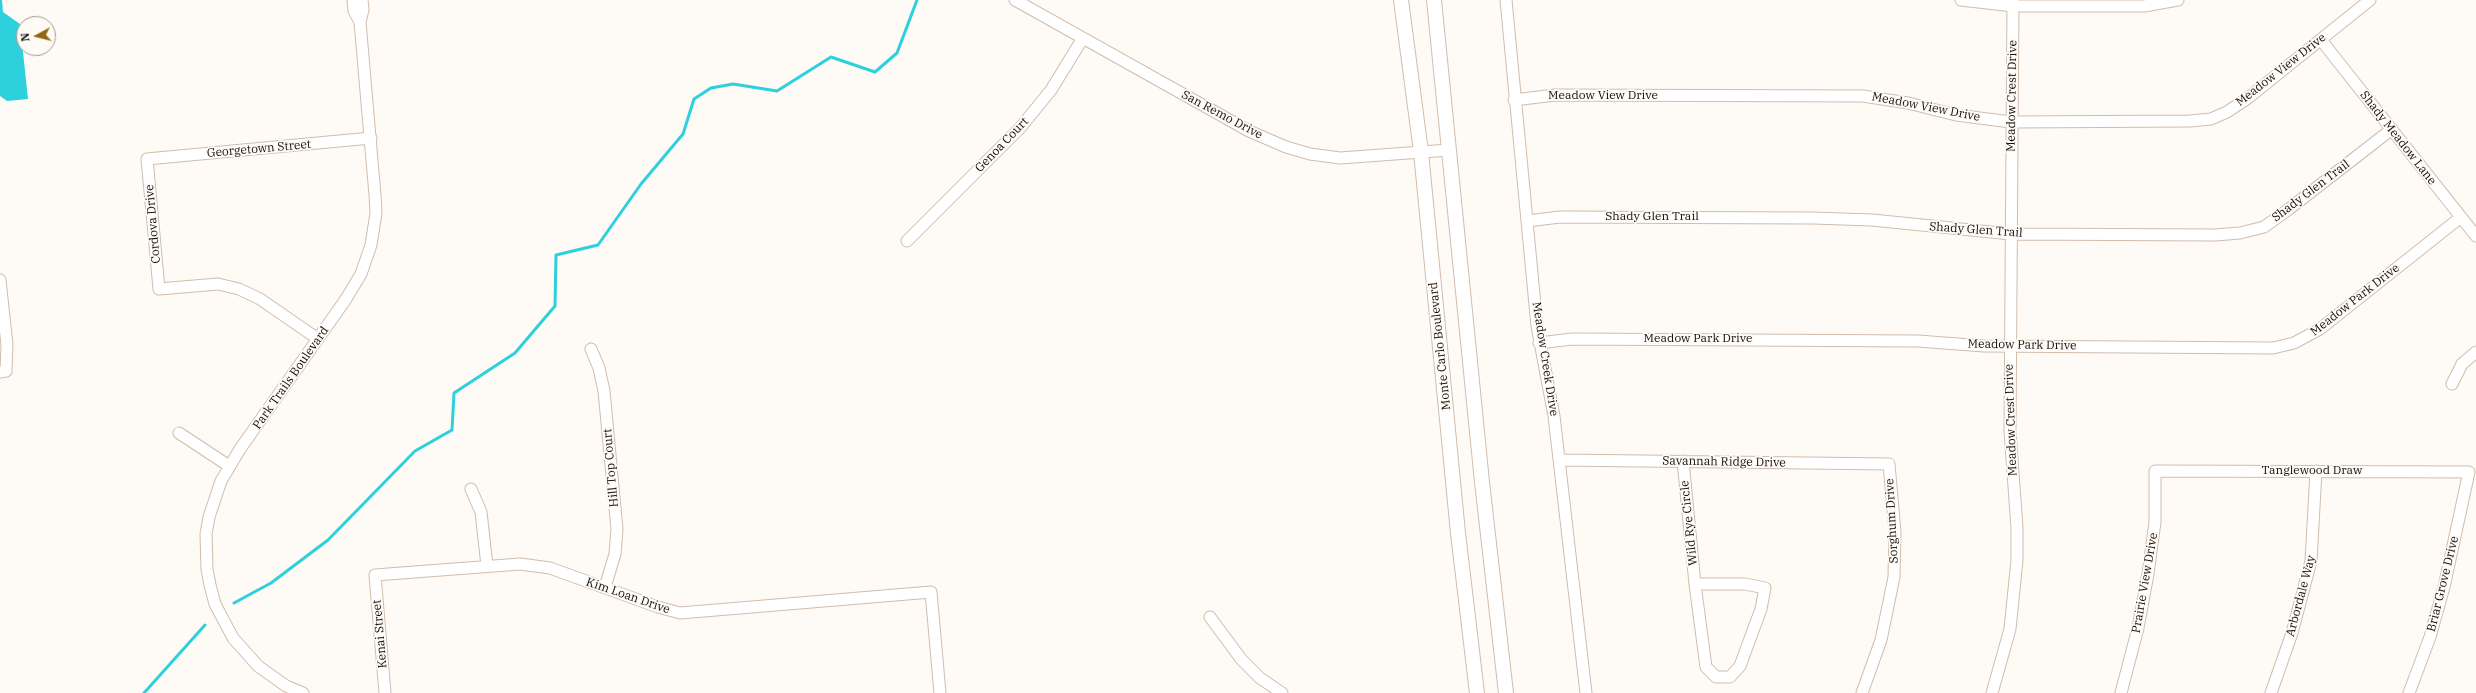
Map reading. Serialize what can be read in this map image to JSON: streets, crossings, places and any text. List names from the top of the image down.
{
  "streets": {
    "main road": ["Monte Carlo Boulevard"],
    "street": [
      "Meadow View Drive",
      "Meadow Crest Drive",
      "San Remo Drive",
      "Shady Meadow Lane",
      "Genoa Court",
      "Georgetown Street",
      "Shady Glen Trail",
      "Cordova Drive",
      "Meadow Park Drive",
      "Meadow Creek Drive",
      "Park Trails Boulevard",
      "Savannah Ridge Drive",
      "Hill Top Court",
      "Tanglewood Draw",
      "Sorghum Drive",
      "Wild Rye Circle",
      "Prairie View Drive",
      "Briar Grove Drive",
      "Kim Loan Drive",
      "Arbordale Way",
      "Kenai Street"
    ]
  },
  "crossings": [
    ["Meadow View Drive", "Meadow Crest Drive"],
    ["Meadow View Drive", "Shady Meadow Lane"],
    ["Meadow View Drive", "Meadow Creek Drive"],
    ["Meadow Crest Drive", "Shady Glen Trail"],
    ["Meadow Crest Drive", "Meadow Park Drive"],
    ["San Remo Drive", "Genoa Court"],
    ["San Remo Drive", "Monte Carlo Boulevard"],
    ["Shady Meadow Lane", "Shady Glen Trail"],
    ["Shady Meadow Lane", "Meadow Park Drive"],
    ["Georgetown Street", "Cordova Drive"],
    ["Georgetown Street", "Park Trails Boulevard"],
    ["Shady Glen Trail", "Meadow Creek Drive"],
    ["Cordova Drive", "Park Trails Boulevard"],
    ["Meadow Park Drive", "Meadow Creek Drive"],
    ["Meadow Creek Drive", "Savannah Ridge Drive"],
    ["Savannah Ridge Drive", "Sorghum Drive"],
    ["Savannah Ridge Drive", "Wild Rye Circle"],
    ["Hill Top Court", "Kim Loan Drive"],
    ["Tanglewood Draw", "Prairie View Drive"],
    ["Tanglewood Draw", "Briar Grove Drive"],
    ["Tanglewood Draw", "Arbordale Way"],
    ["Kim Loan Drive", "Kenai Street"]
  ],
  "north": "left"
}
